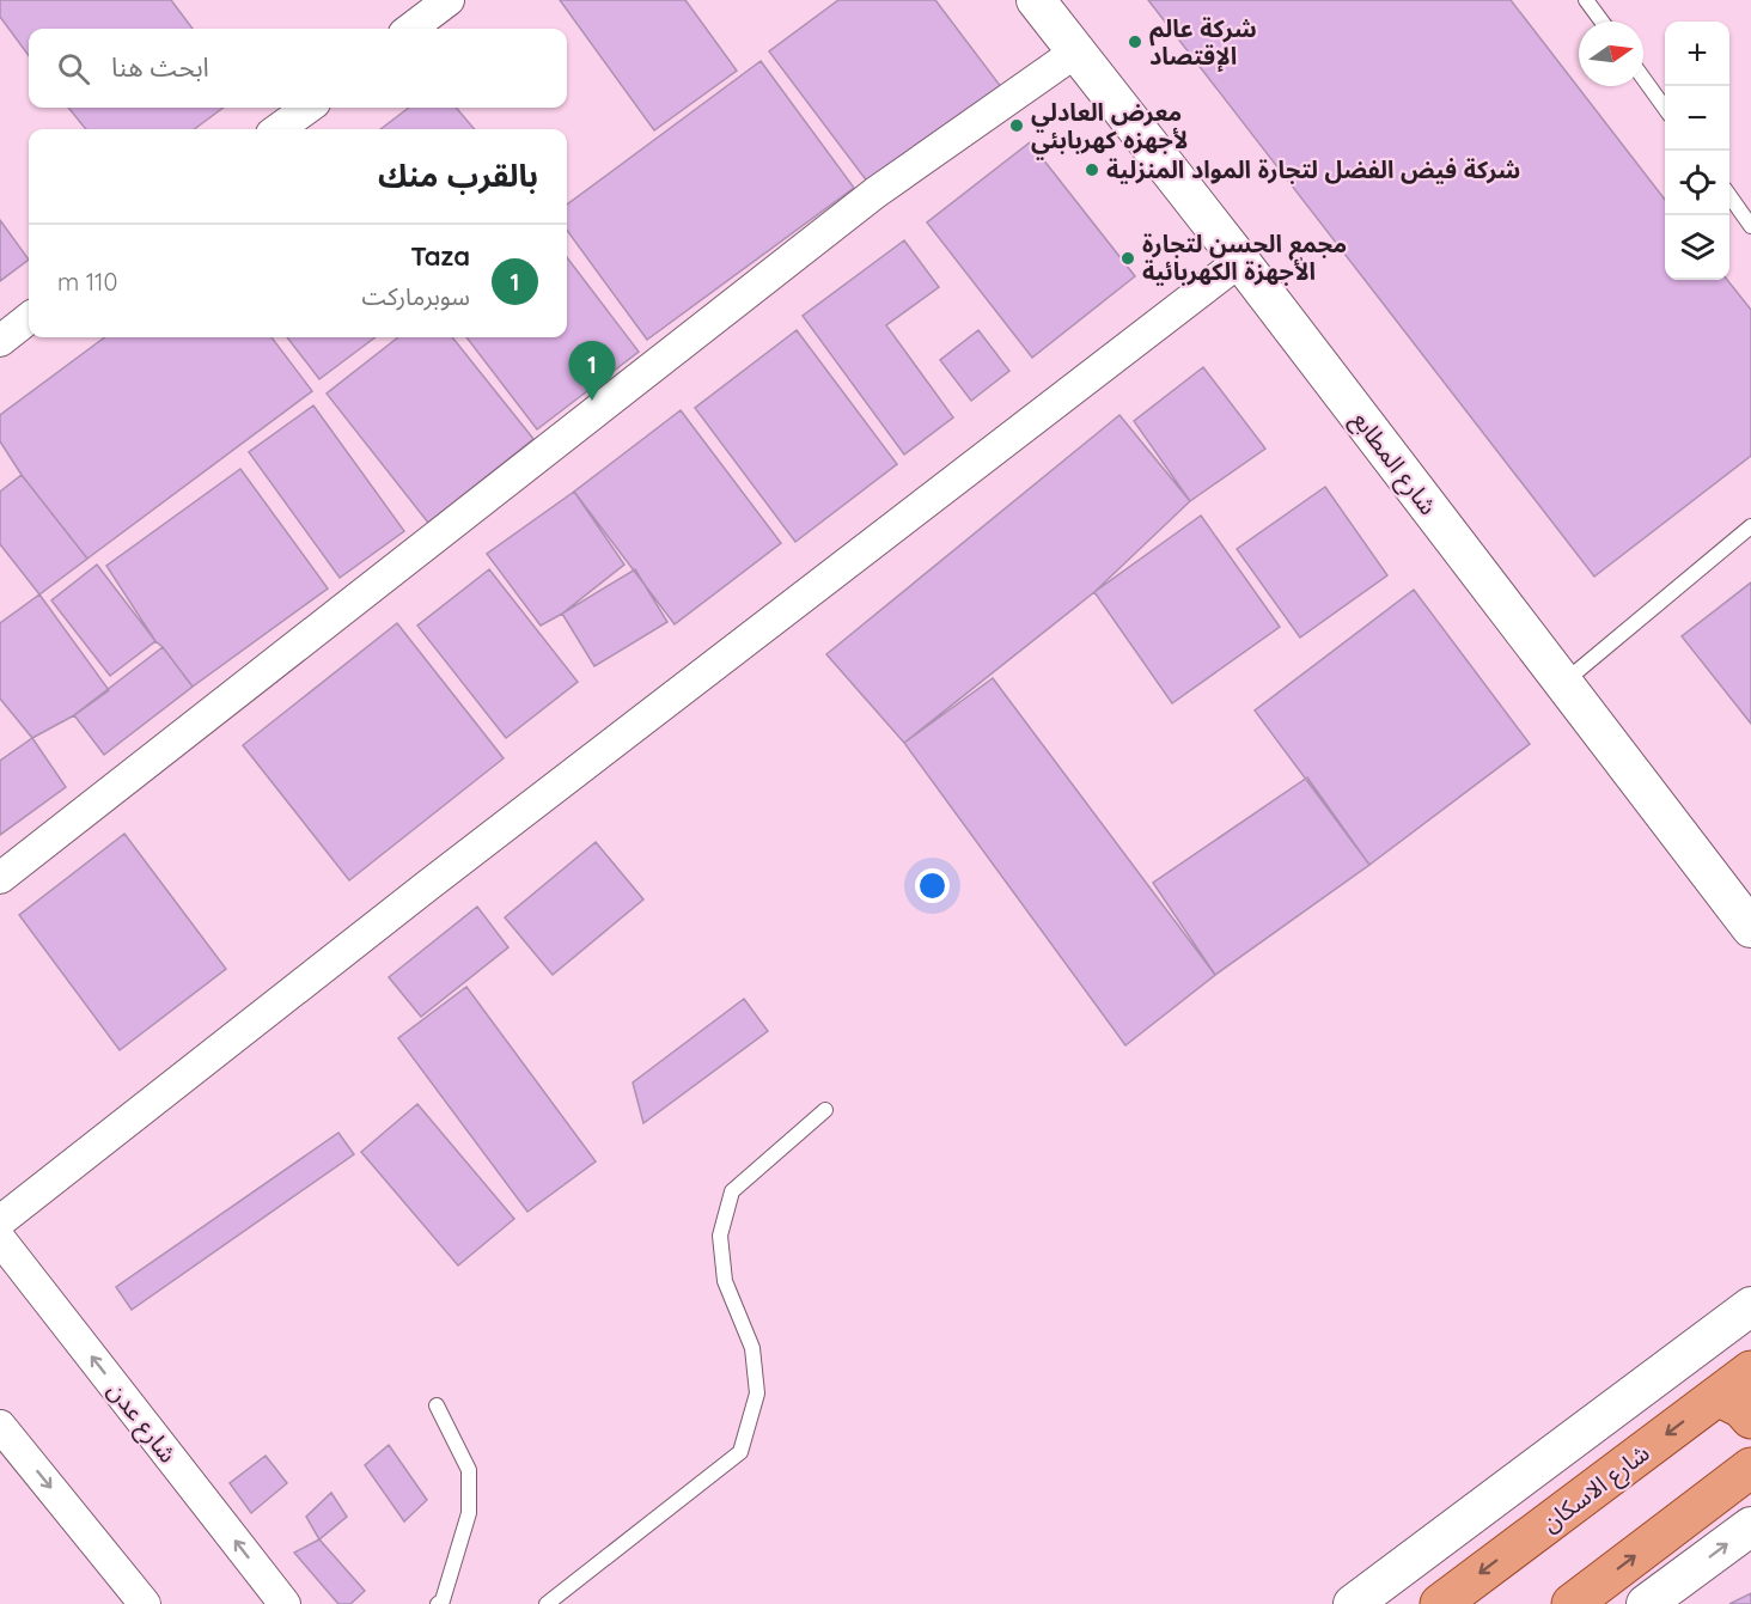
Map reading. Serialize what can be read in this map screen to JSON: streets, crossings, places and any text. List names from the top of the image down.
{
  "streets": {
    "main road": ["شارع الاسكان"],
    "street": ["شارع المطابع", "شارع عدن"]
  },
  "places": [
    "شركة عالم الإقتصاد",
    "معرض العادلي لأجهزه كهربابئي",
    "شركة فيض الفضل لتجارة المواد المنزلية",
    "مجمع الحسن لتجارة الأجهزة الكهربائية"
  ],
  "north": "right",
  "page": {
    "map_buttons": ["+", "−"],
    "search": "ابحث هنا",
    "heading": "بالقرب منك",
    "list": [
      {
        "mark": "1",
        "name": "Taza",
        "note": "سوبرماركت",
        "value": "110 m"
      }
    ],
    "pins": "1"
  }
}
